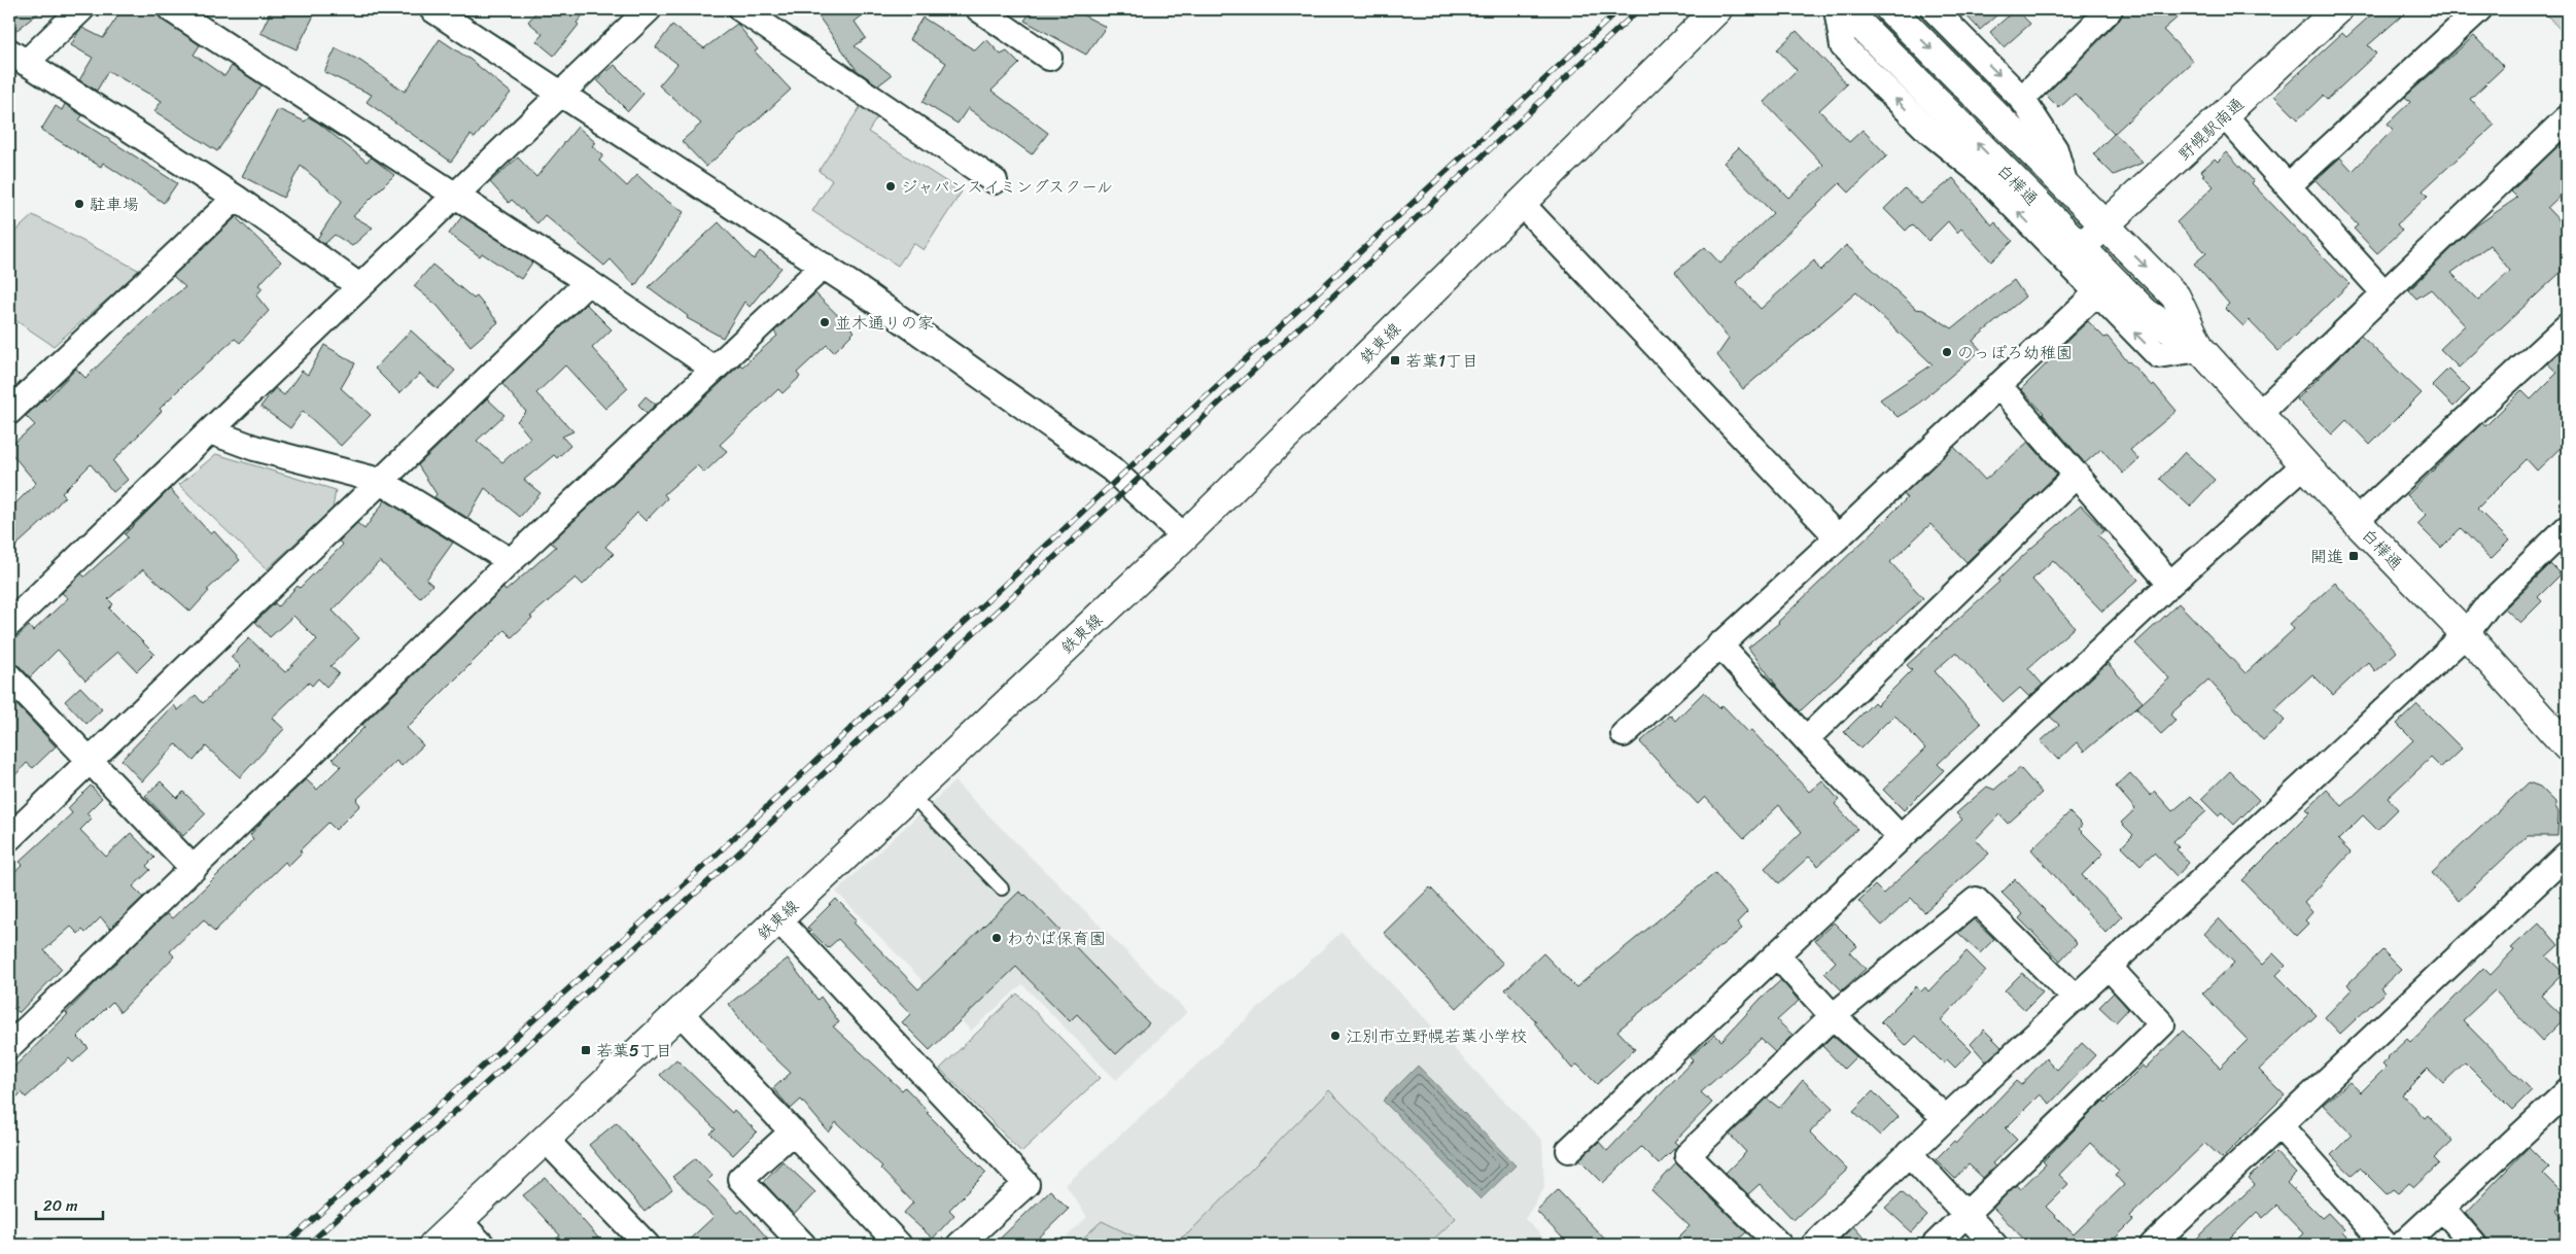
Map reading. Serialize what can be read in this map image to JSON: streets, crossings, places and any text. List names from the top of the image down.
{
  "streets": {
    "street": ["野幌駅南通", "白樺通", "鉄東線"]
  },
  "crossings": [
    ["野幌駅南通", "白樺通"]
  ],
  "places": {
    "other": [
      "ジャパンスイミングスクール",
      "駐車場",
      "並木通りの家",
      "のっぽろ幼稚園",
      "わかば保育園",
      "江別市立野幌若葉小学校"
    ],
    "transit": ["若葉1丁目", "開進", "若葉5丁目"]
  },
  "scale_bar": "20 m"
}
